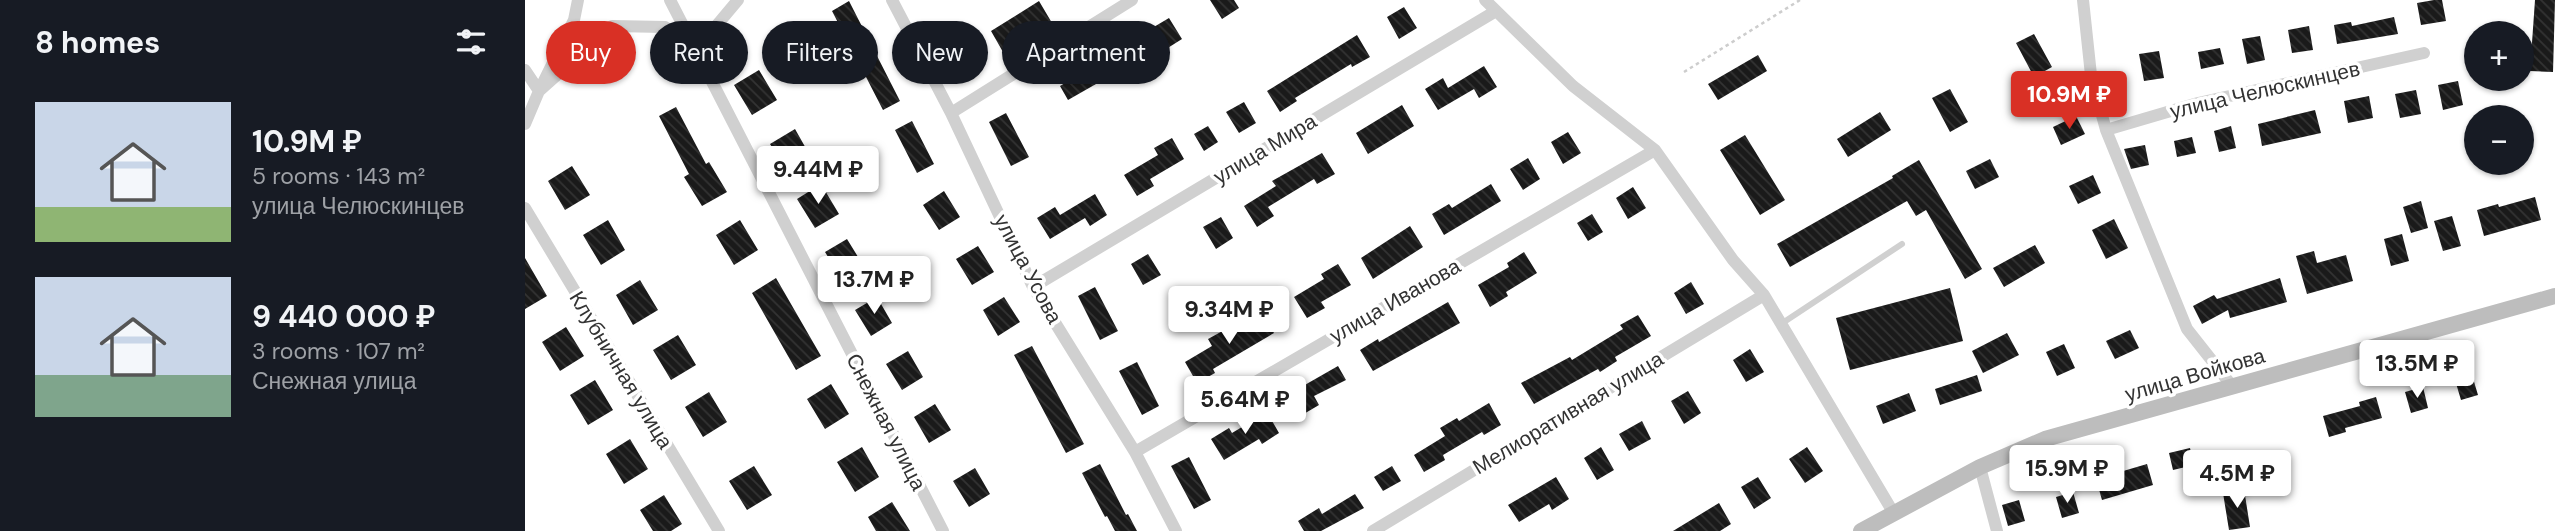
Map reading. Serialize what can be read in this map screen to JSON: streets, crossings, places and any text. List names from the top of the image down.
{
  "streets": {
    "main road": ["улица Войкова"],
    "street": [
      "улица Челюскинцев",
      "улица Мира",
      "улица Усова",
      "улица Иванова",
      "Клубничная улица",
      "Мелиоративная улица",
      "Снежная улица"
    ]
  },
  "crossings": [
    ["улица Мира", "улица Усова"],
    ["улица Усова", "улица Иванова"]
  ],
  "page": {
    "heading": "8 homes",
    "map_buttons": ["+", "−"],
    "chip": [
      "Buy",
      "Rent",
      "Filters",
      "New",
      "Apartment"
    ],
    "price": [
      "10.9M ₽",
      "9.44M ₽",
      "13.7M ₽",
      "9.34M ₽",
      "13.5M ₽",
      "5.64M ₽",
      "15.9M ₽",
      "4.5M ₽"
    ],
    "list": [
      {
        "name": "10.9M ₽",
        "note": "5 rooms · 143 m² · улица Челюскинцев"
      },
      {
        "name": "9 440 000 ₽",
        "note": "3 rooms · 107 m² · Снежная улица"
      }
    ]
  }
}
